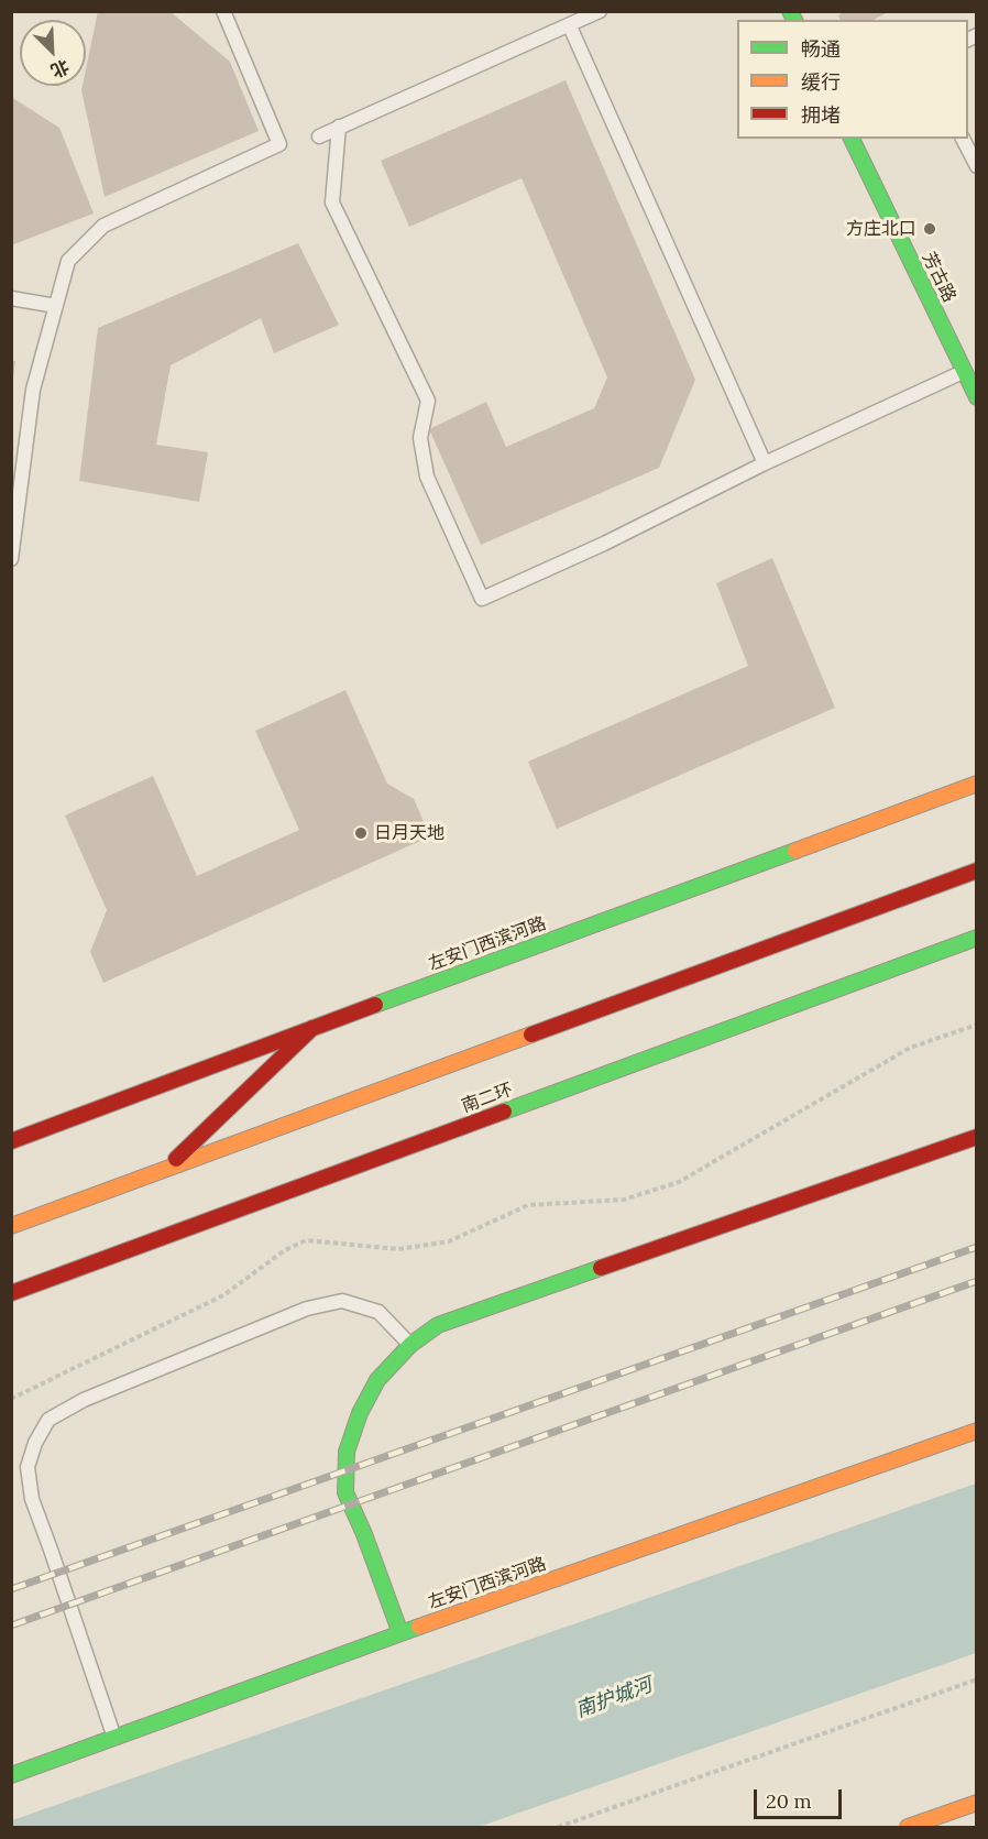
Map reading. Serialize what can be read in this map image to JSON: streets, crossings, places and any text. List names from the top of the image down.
{
  "streets": {
    "main road": ["芳古路", "左安门西滨河路", "南二环"]
  },
  "water": ["南护城河"],
  "places": ["方庄北口", "日月天地"],
  "legend": ["畅通", "缓行", "拥堵"],
  "scale_bar": "20 m",
  "north": "bottom right"
}
